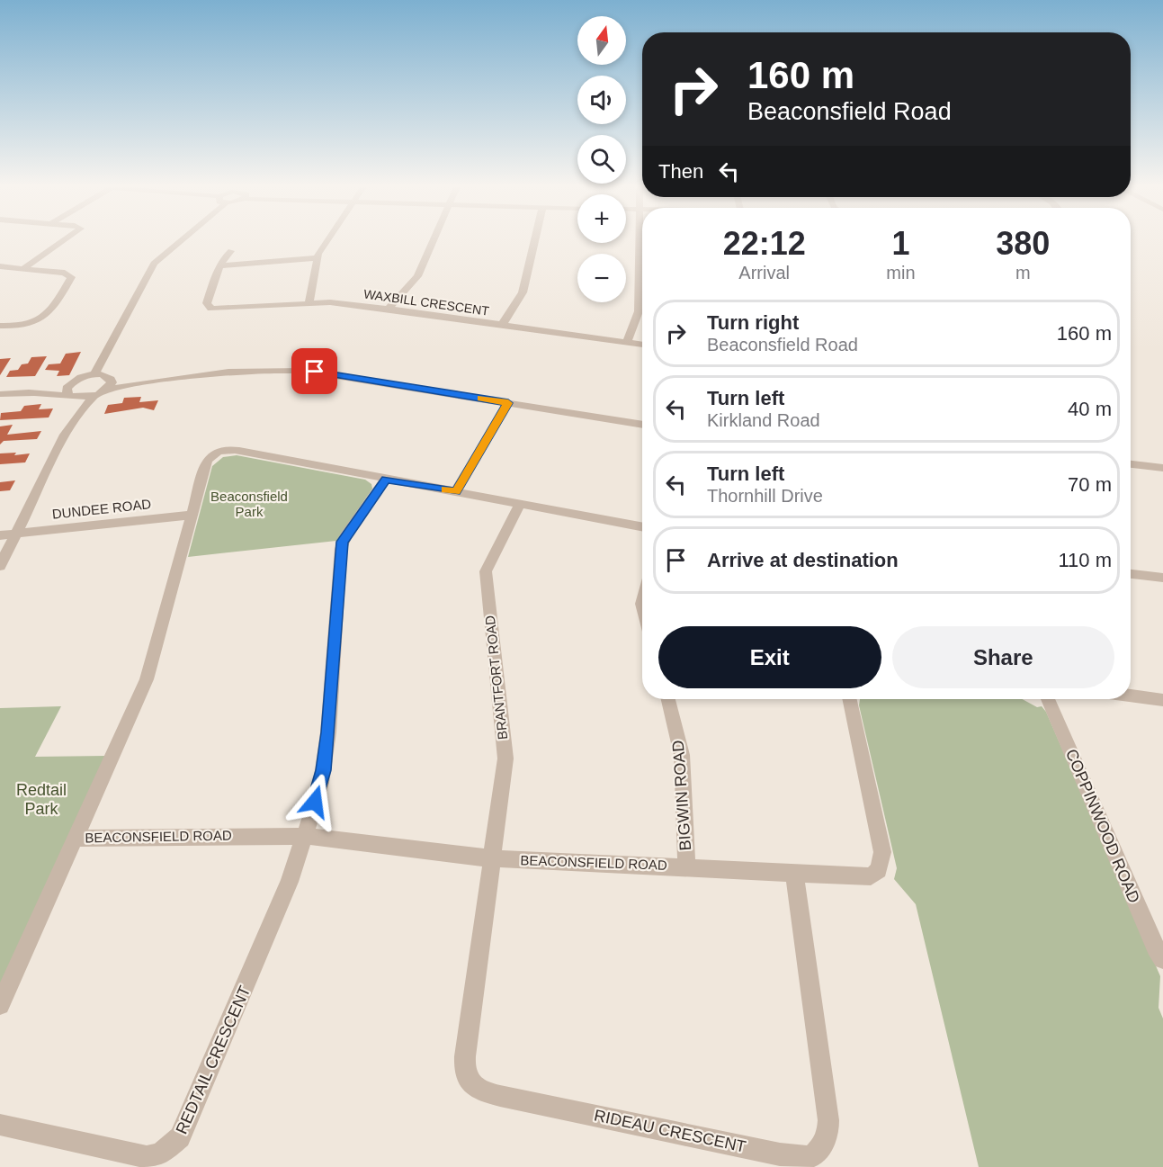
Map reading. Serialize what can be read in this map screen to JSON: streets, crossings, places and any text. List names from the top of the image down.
{
  "streets": {
    "street": [
      "WAXBILL CRESCENT",
      "DUNDEE ROAD",
      "BRANTFORT ROAD",
      "BIGWIN ROAD",
      "COPPINWOOD ROAD",
      "BEACONSFIELD ROAD",
      "REDTAIL CRESCENT",
      "RIDEAU CRESCENT"
    ]
  },
  "crossings": [
    ["DUNDEE ROAD", "BEACONSFIELD ROAD"],
    ["BRANTFORT ROAD", "BEACONSFIELD ROAD"],
    ["BRANTFORT ROAD", "RIDEAU CRESCENT"],
    ["BIGWIN ROAD", "BEACONSFIELD ROAD"],
    ["BEACONSFIELD ROAD", "REDTAIL CRESCENT"],
    ["BEACONSFIELD ROAD", "RIDEAU CRESCENT"]
  ],
  "parks": ["Beaconsfield Park", "Redtail Park"],
  "north": "top",
  "page": {
    "map_buttons": ["+", "−"],
    "turn": ["160 m", "Beaconsfield Road"],
    "then": "Then",
    "eta": [
      "22:12",
      "Arrival",
      "1",
      "min",
      "380",
      "m"
    ],
    "list": [
      {
        "name": "Turn right",
        "note": "Beaconsfield Road",
        "value": "160 m"
      },
      {
        "name": "Turn left",
        "note": "Kirkland Road",
        "value": "40 m"
      },
      {
        "name": "Turn left",
        "note": "Thornhill Drive",
        "value": "70 m"
      },
      {
        "name": "Arrive at destination",
        "value": "110 m"
      }
    ],
    "buttons": ["Exit", "Share"]
  }
}
